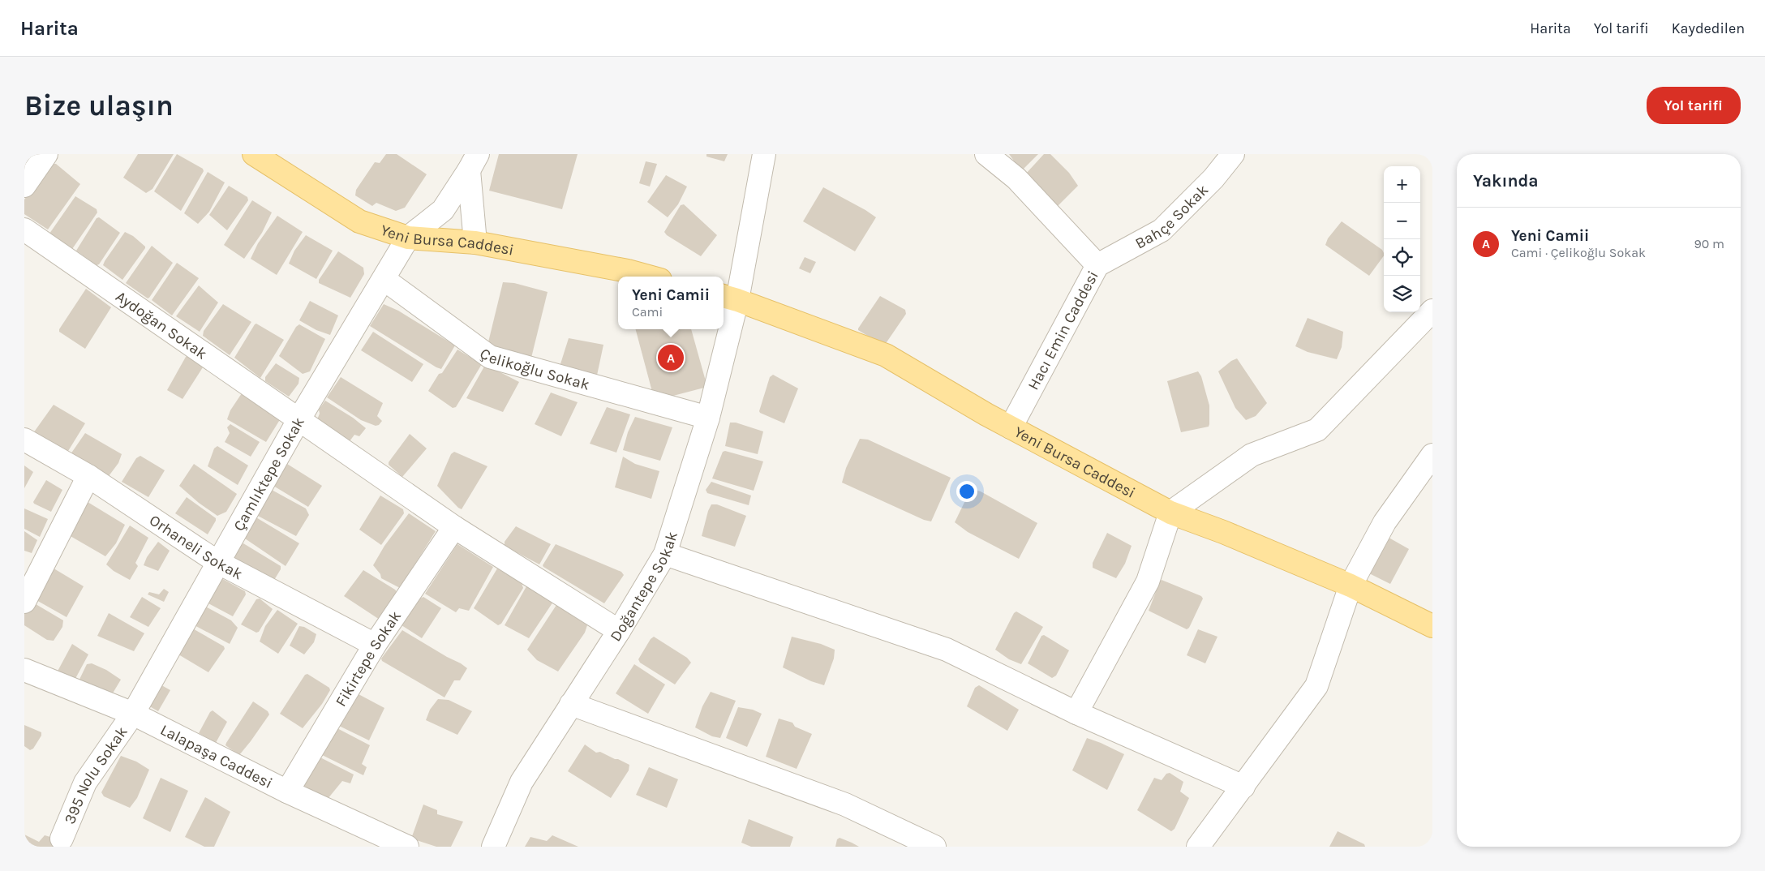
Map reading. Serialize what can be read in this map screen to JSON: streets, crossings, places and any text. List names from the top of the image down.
{
  "streets": {
    "main road": ["Yeni Bursa Caddesi"],
    "street": [
      "Bahçe Sokak",
      "Aydoğan Sokak",
      "Hacı Emin Caddesi",
      "Çelikoğlu Sokak",
      "Çamlıktepe Sokak",
      "Orhaneli Sokak",
      "Doğantepe Sokak",
      "Fikirtepe Sokak",
      "Lalapaşa Caddesi",
      "395 Nolu Sokak"
    ]
  },
  "crossings": [
    ["Bahçe Sokak", "Hacı Emin Caddesi"],
    ["Yeni Bursa Caddesi", "Hacı Emin Caddesi"],
    ["Yeni Bursa Caddesi", "Çamlıktepe Sokak"],
    ["Yeni Bursa Caddesi", "Doğantepe Sokak"],
    ["Aydoğan Sokak", "Çamlıktepe Sokak"],
    ["Aydoğan Sokak", "Doğantepe Sokak"],
    ["Aydoğan Sokak", "Fikirtepe Sokak"],
    ["Çelikoğlu Sokak", "Çamlıktepe Sokak"],
    ["Çelikoğlu Sokak", "Doğantepe Sokak"],
    ["Çamlıktepe Sokak", "Orhaneli Sokak"],
    ["Çamlıktepe Sokak", "Lalapaşa Caddesi"],
    ["Çamlıktepe Sokak", "395 Nolu Sokak"],
    ["Orhaneli Sokak", "Fikirtepe Sokak"],
    ["Fikirtepe Sokak", "Lalapaşa Caddesi"],
    ["Lalapaşa Caddesi", "395 Nolu Sokak"]
  ],
  "page": {
    "header": "Harita",
    "nav": ["Harita", "Yol tarifi", "Kaydedilen"],
    "buttons": "Yol tarifi",
    "title": "Bize ulaşın",
    "heading": "Yakında",
    "map_buttons": ["+", "−"],
    "list": [
      {
        "mark": "A",
        "name": "Yeni Camii",
        "note": "Cami · Çelikoğlu Sokak",
        "value": "90 m"
      }
    ],
    "popup": ["Yeni Camii", "Cami"],
    "pins": "A"
  }
}
